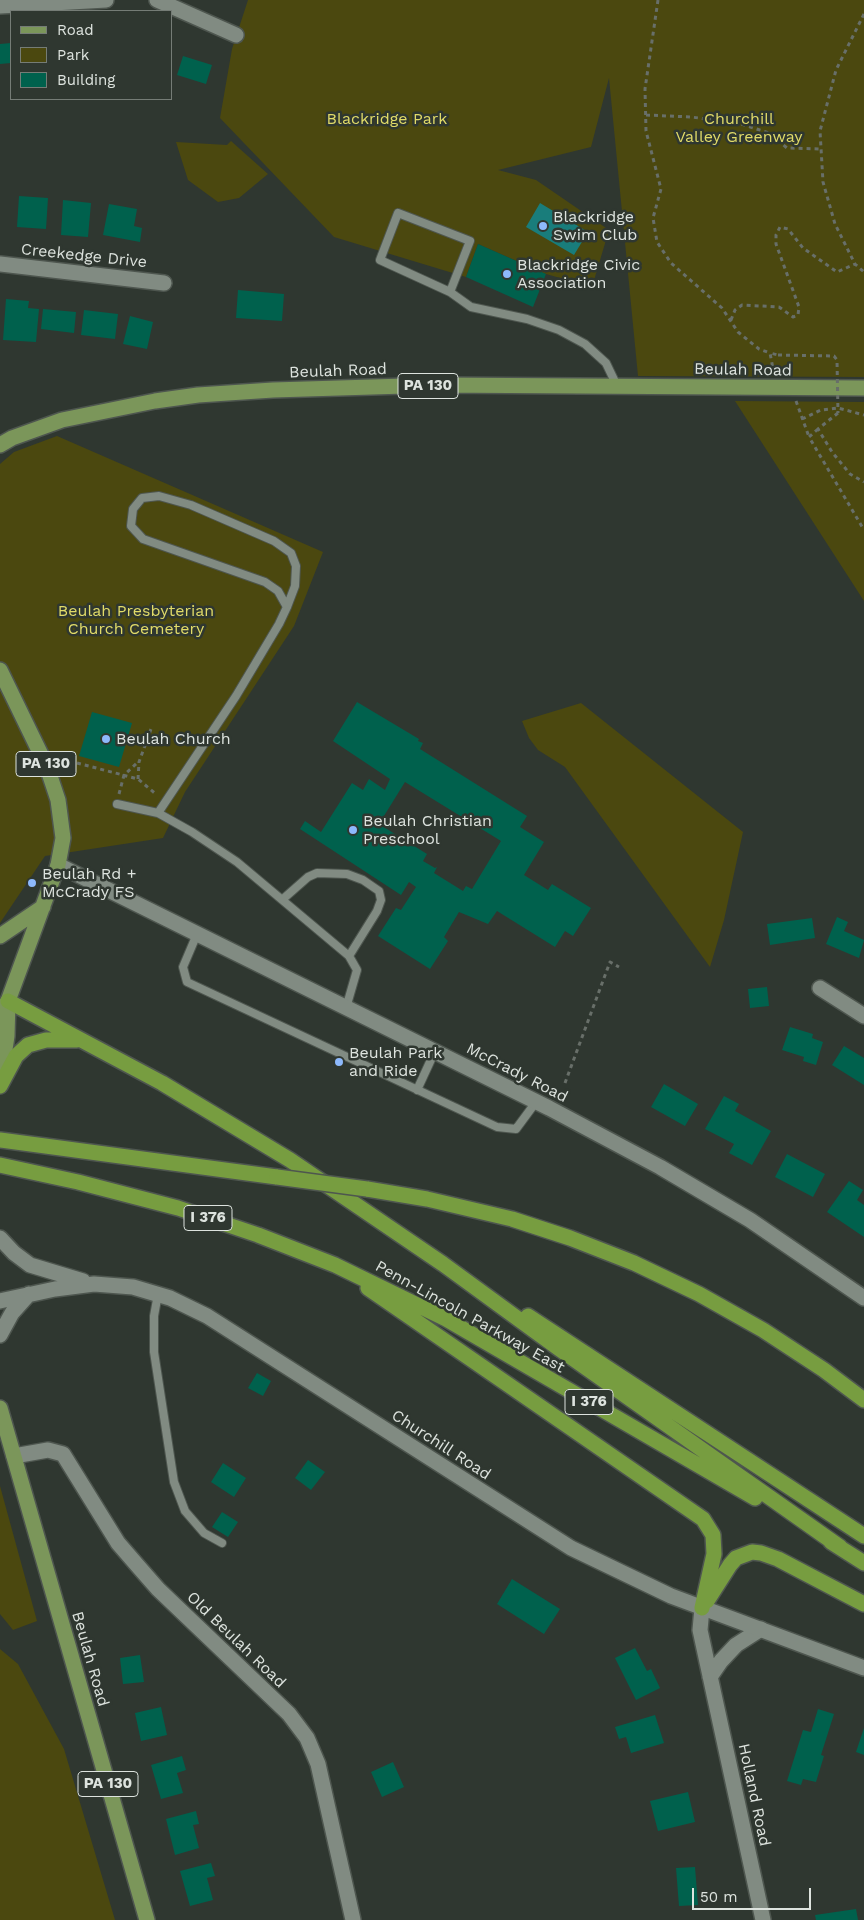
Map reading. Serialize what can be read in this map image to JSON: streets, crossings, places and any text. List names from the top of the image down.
{
  "streets": {
    "highway": ["I 376", "Penn-Lincoln Parkway East"],
    "main road": ["Beulah Road", "PA 130"],
    "street": [
      "Creekedge Drive",
      "McCrady Road",
      "Churchill Road",
      "Old Beulah Road",
      "Holland Road"
    ]
  },
  "crossings": [
    ["Beulah Road", "Old Beulah Road"],
    ["PA 130", "McCrady Road"],
    ["Churchill Road", "Holland Road"]
  ],
  "parks": ["Blackridge Park", "Churchill Valley Greenway", "Beulah Presbyterian Church Cemetery"],
  "places": [
    "Blackridge Swim Club",
    "Blackridge Civic Association",
    "Beulah Church",
    "Beulah Christian Preschool",
    "Beulah Rd + McCrady FS",
    "Beulah Park and Ride"
  ],
  "legend": ["Road", "Park", "Building"],
  "scale_bar": "50 m"
}
